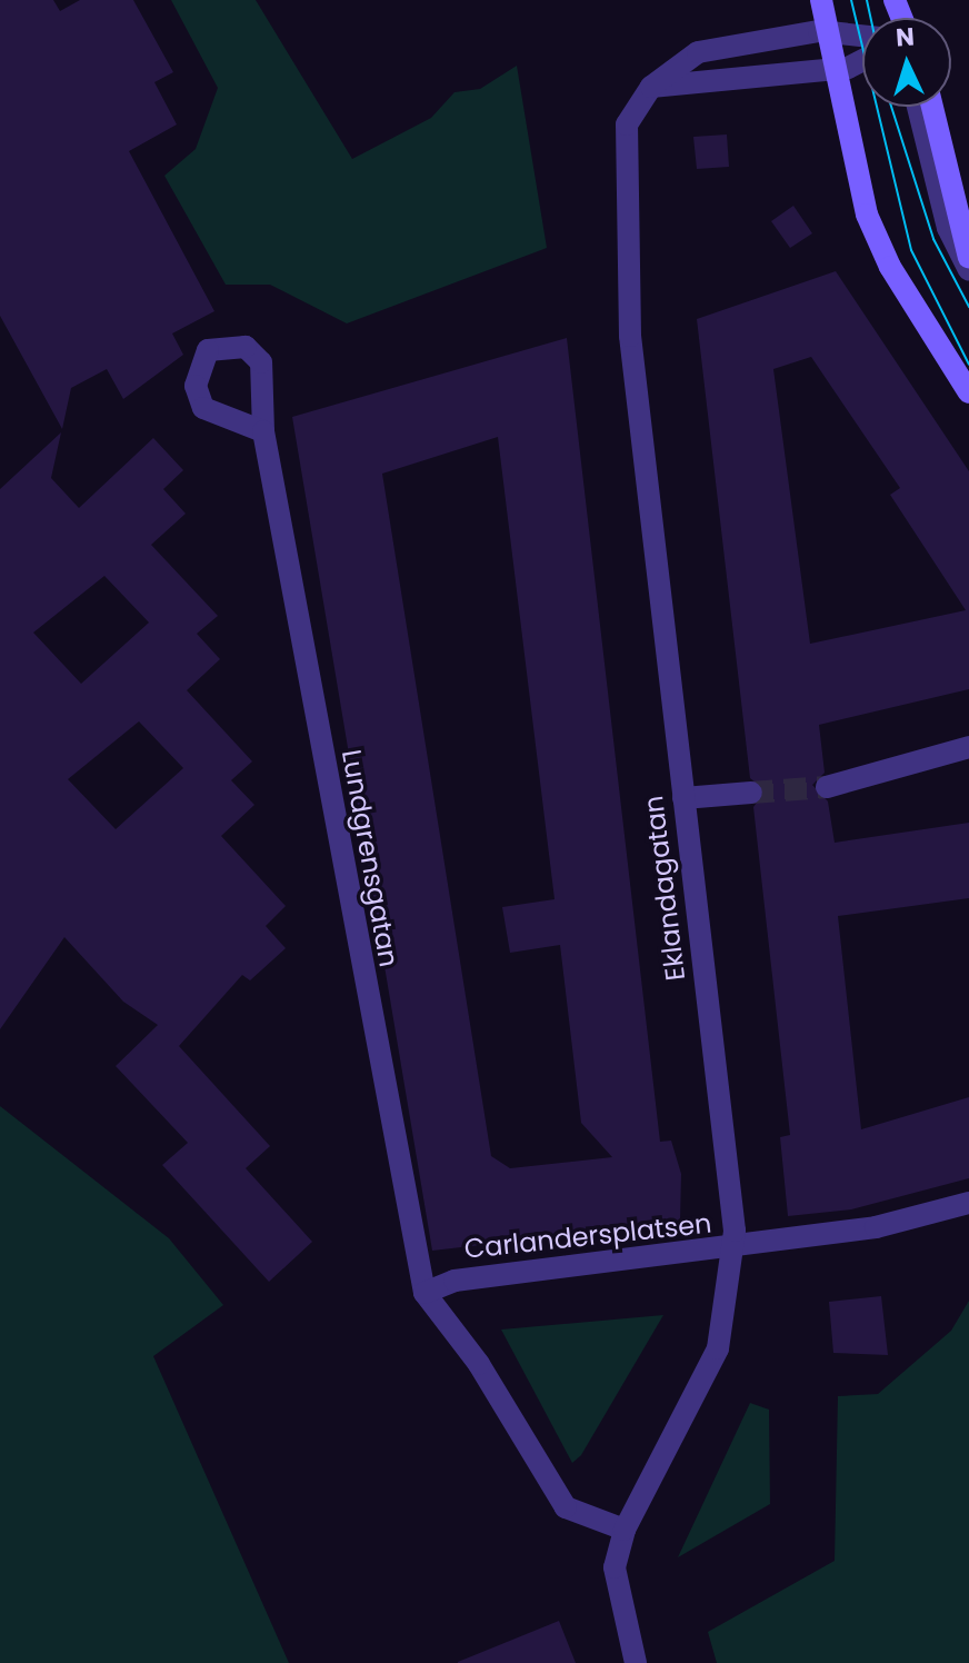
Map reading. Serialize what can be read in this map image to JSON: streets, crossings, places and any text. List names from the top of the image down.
{
  "streets": {
    "street": ["Lundgrensgatan", "Eklandagatan", "Carlandersplatsen"]
  },
  "crossings": [
    ["Lundgrensgatan", "Carlandersplatsen"],
    ["Eklandagatan", "Carlandersplatsen"]
  ],
  "north": "top"
}
